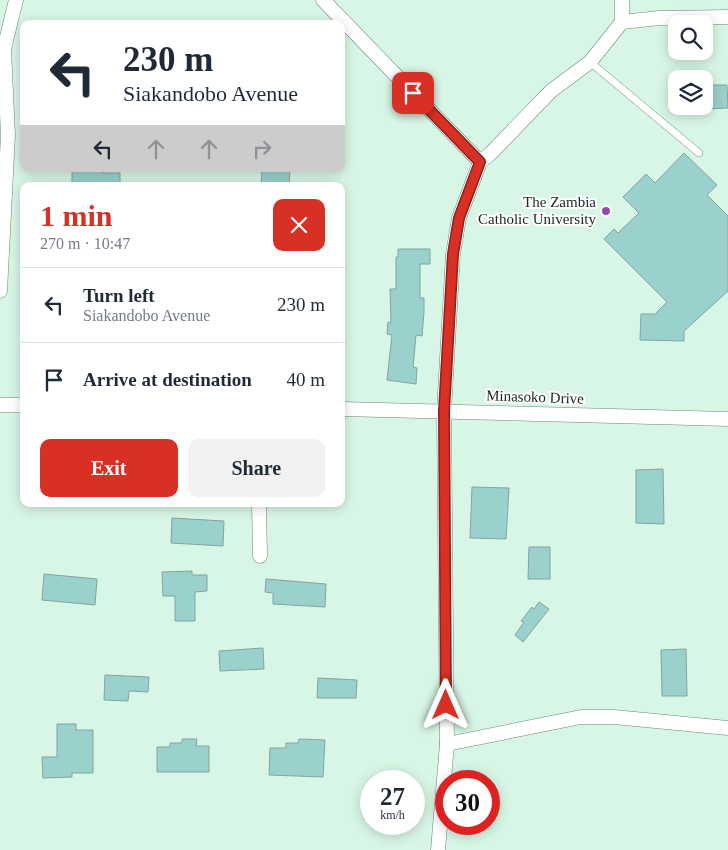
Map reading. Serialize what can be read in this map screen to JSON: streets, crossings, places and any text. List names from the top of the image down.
{
  "streets": {
    "street": ["Minasoko Drive"]
  },
  "places": ["The Zambia Catholic University"],
  "page": {
    "turn": ["230 m", "Siakandobo Avenue"],
    "heading": ["1 min", "270 m · 10:47"],
    "list": [
      {
        "name": "Turn left",
        "note": "Siakandobo Avenue",
        "value": "230 m"
      },
      {
        "name": "Arrive at destination",
        "value": "40 m"
      }
    ],
    "buttons": ["Exit", "Share"],
    "speed": "27 km/h",
    "limit": "30"
  }
}
